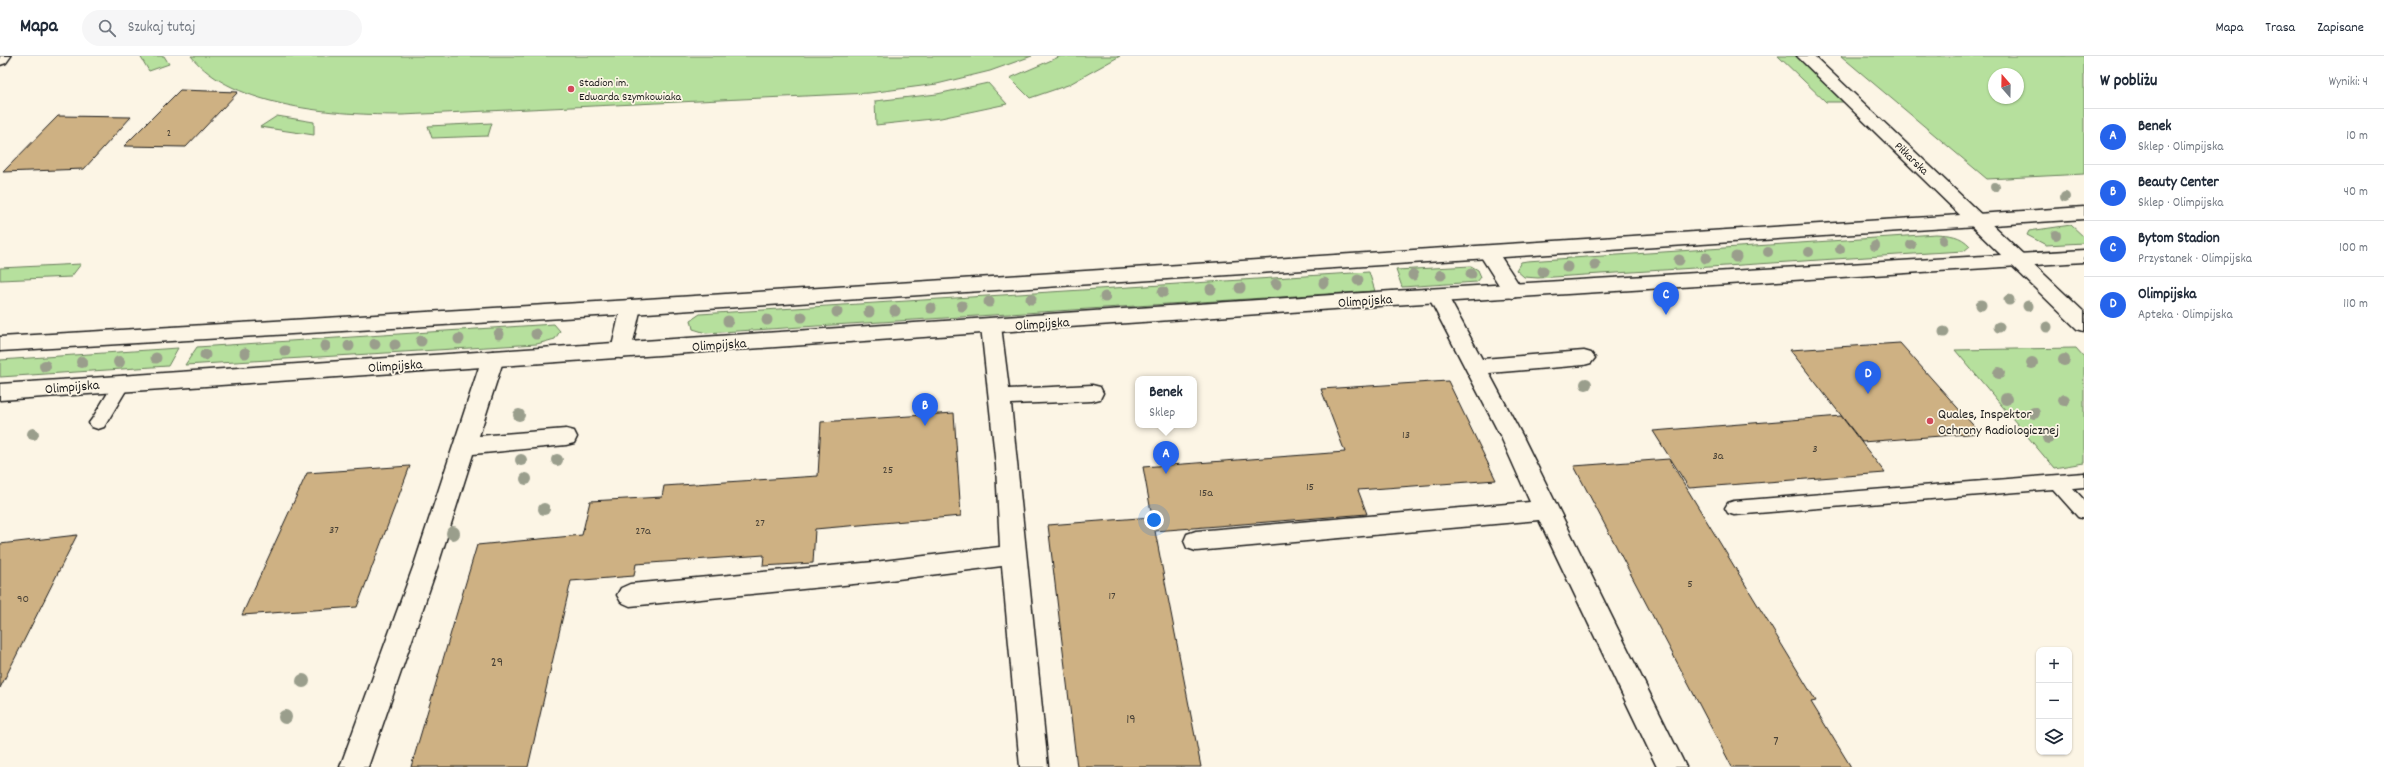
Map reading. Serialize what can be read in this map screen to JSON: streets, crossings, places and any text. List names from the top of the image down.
{
  "streets": {
    "street": ["Piłkarska", "Olimpijska"]
  },
  "crossings": [
    ["Piłkarska", "Olimpijska"]
  ],
  "places": ["Stadion im. Edwarda Szymkowiaka", "Quales, Inspektor Ochrony Radiologicznej"],
  "house_numbers": [
    "2",
    "13",
    "3",
    "3a",
    "25",
    "15",
    "15a",
    "27",
    "37",
    "27a",
    "5",
    "17",
    "90",
    "29",
    "19",
    "7"
  ],
  "north": "top",
  "page": {
    "header": "Mapa",
    "search": "Szukaj tutaj",
    "nav": ["Mapa", "Trasa", "Zapisane"],
    "heading": ["W pobliżu", "Wyniki: 4"],
    "list": [
      {
        "mark": "A",
        "name": "Benek",
        "note": "Sklep · Olimpijska",
        "value": "10 m"
      },
      {
        "mark": "B",
        "name": "Beauty Center",
        "note": "Sklep · Olimpijska",
        "value": "40 m"
      },
      {
        "mark": "C",
        "name": "Bytom Stadion",
        "note": "Przystanek · Olimpijska",
        "value": "100 m"
      },
      {
        "mark": "D",
        "name": "Olimpijska",
        "note": "Apteka · Olimpijska",
        "value": "110 m"
      }
    ],
    "pins": [
      "C",
      "D",
      "B",
      "A"
    ],
    "popup": ["Benek", "Sklep"],
    "map_buttons": ["+", "−"]
  }
}
